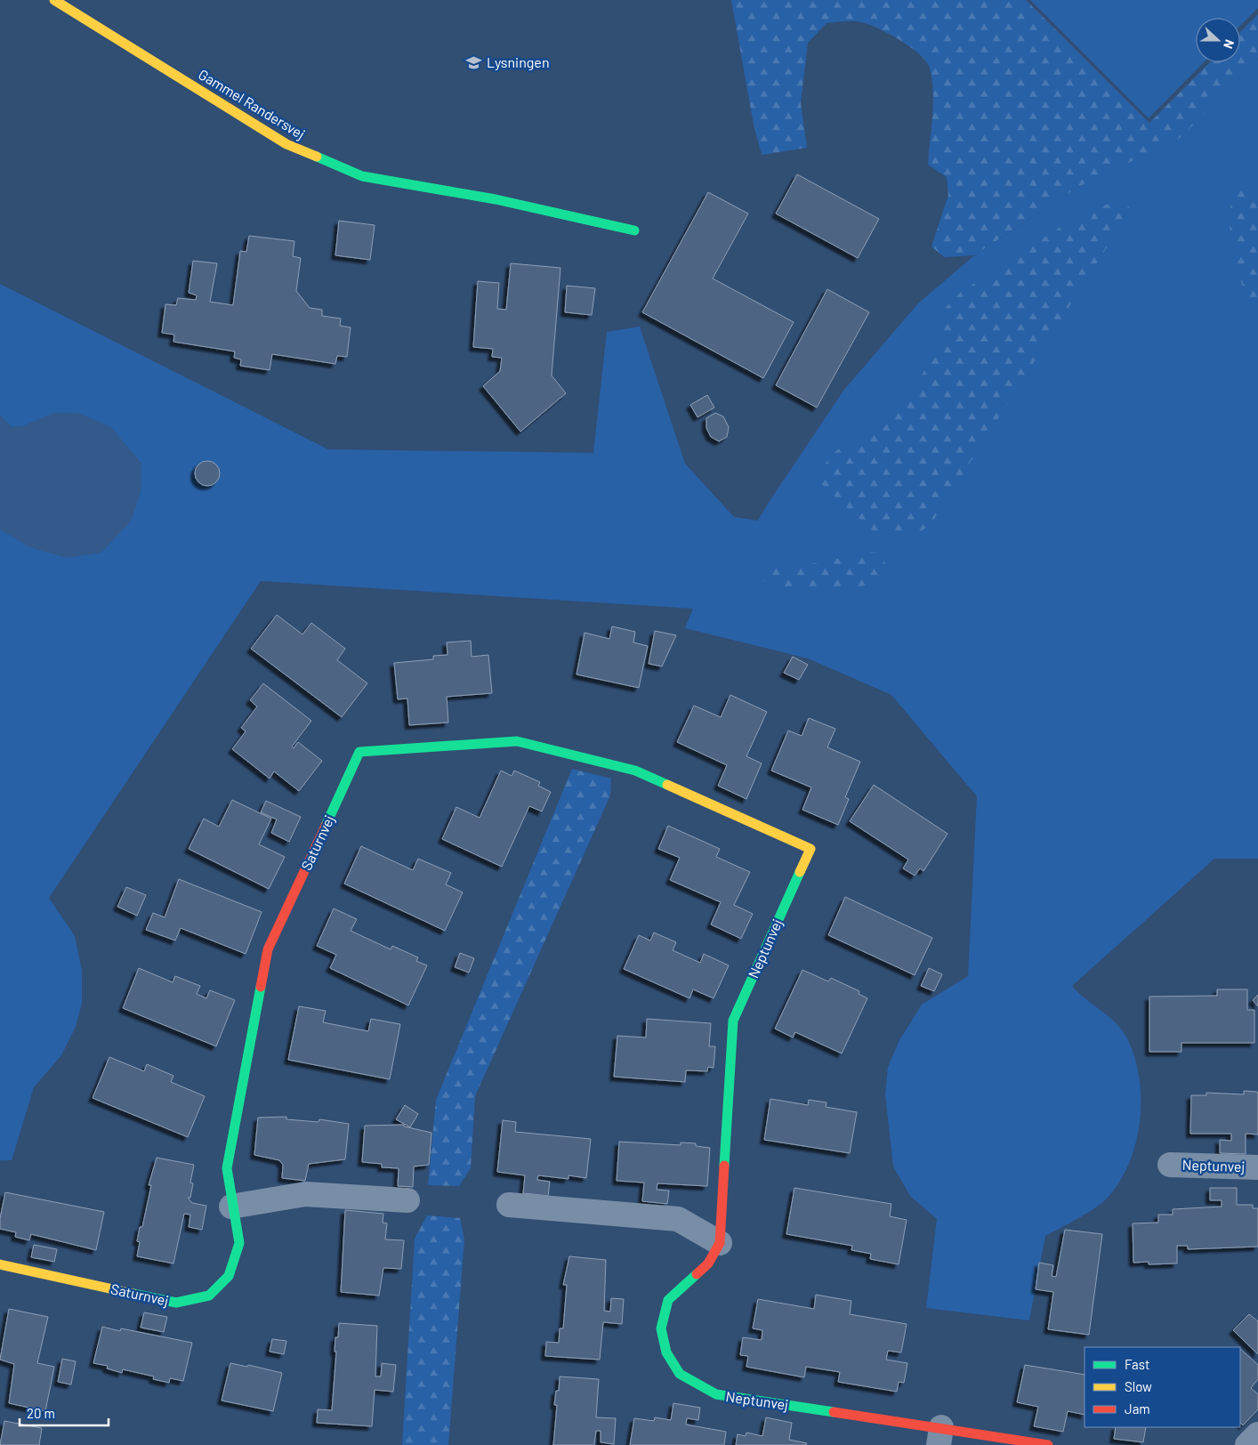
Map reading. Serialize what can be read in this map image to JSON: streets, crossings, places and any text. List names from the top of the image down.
{
  "streets": {
    "street": ["Gammel Randersvej", "Saturnvej", "Neptunvej"]
  },
  "crossings": [
    ["Saturnvej", "Neptunvej"]
  ],
  "places": {
    "school or university": ["Lysningen"]
  },
  "legend": ["Fast", "Slow", "Jam"],
  "scale_bar": "20 m",
  "north": "right"
}
